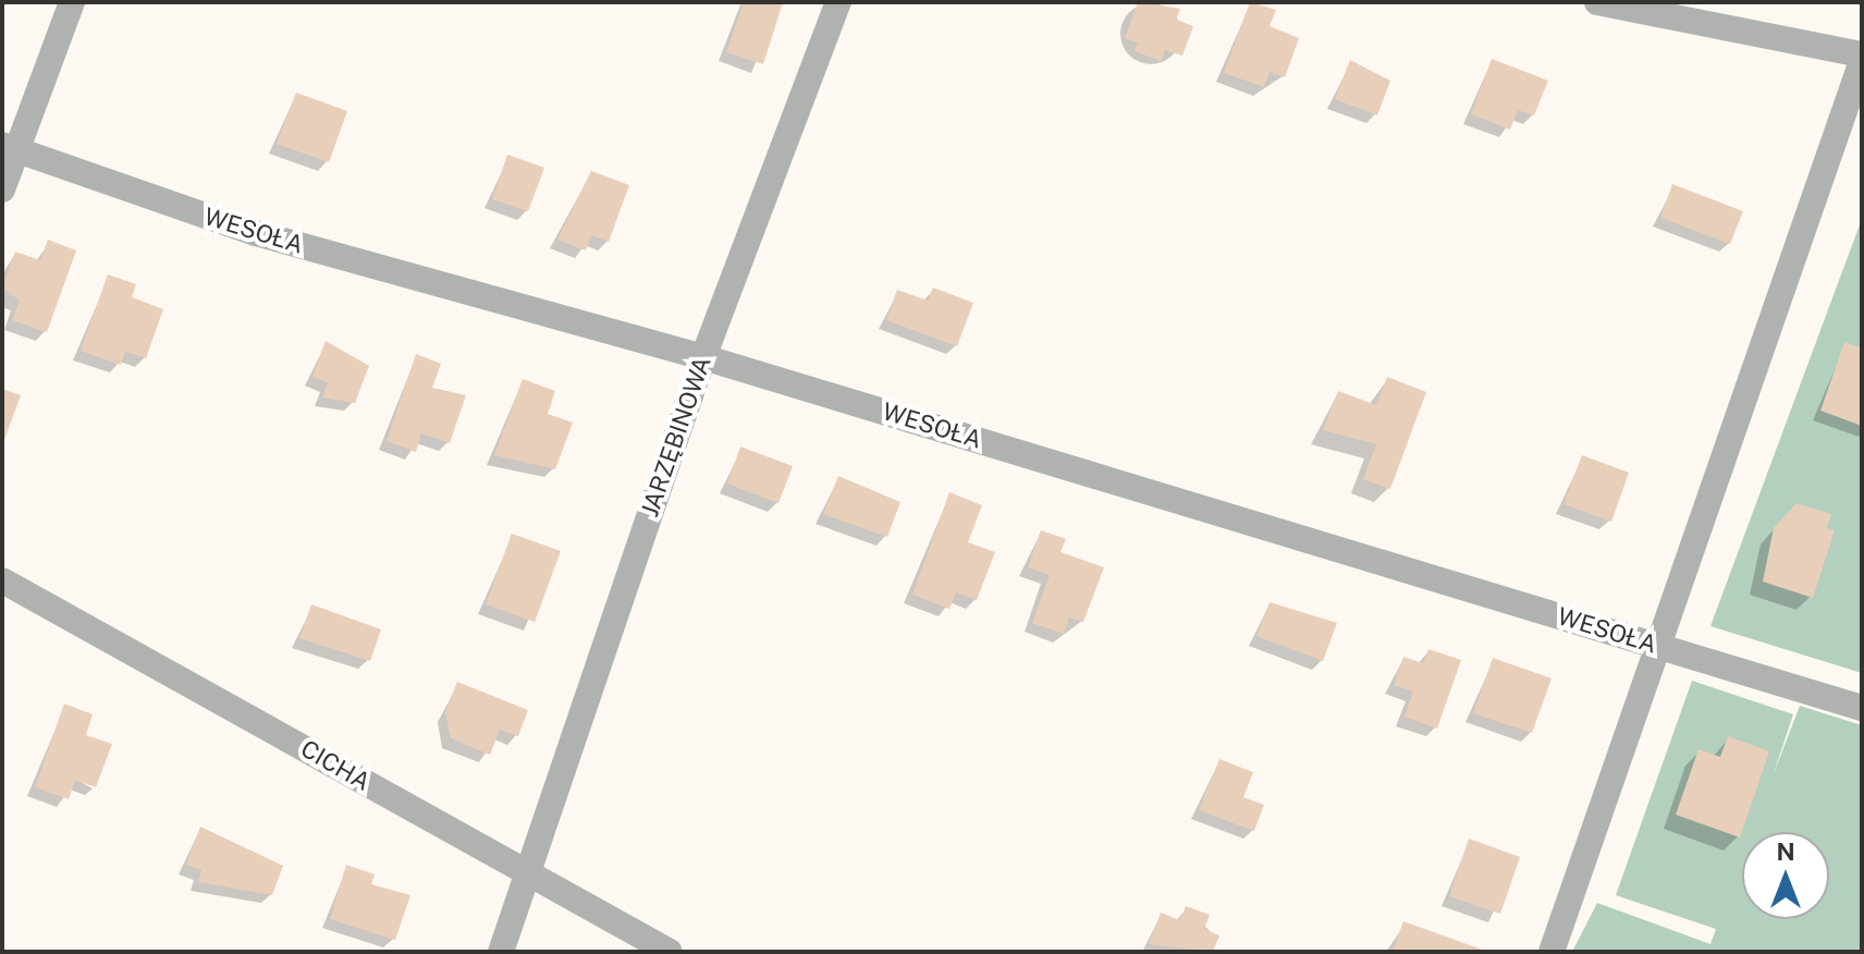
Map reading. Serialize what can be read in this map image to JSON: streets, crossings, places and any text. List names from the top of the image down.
{
  "streets": {
    "street": ["WESOŁA", "JARZĘBINOWA", "CICHA"]
  },
  "crossings": [
    ["WESOŁA", "JARZĘBINOWA"],
    ["JARZĘBINOWA", "CICHA"]
  ],
  "north": "top"
}
